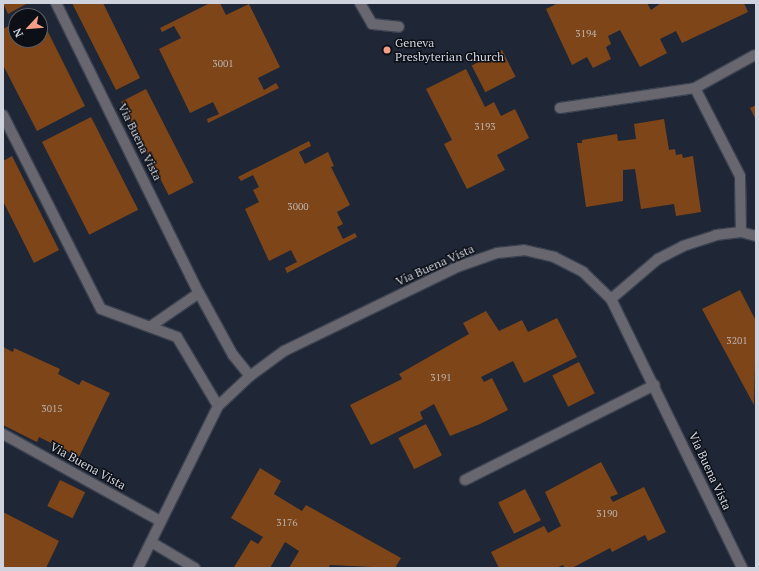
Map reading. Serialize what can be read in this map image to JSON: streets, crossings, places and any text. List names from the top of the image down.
{
  "streets": {
    "street": ["Via Buena Vista"]
  },
  "places": ["Geneva Presbyterian Church"],
  "house_numbers": [
    "3194",
    "3001",
    "3193",
    "3000",
    "3201",
    "3191",
    "3015",
    "3190",
    "3176"
  ],
  "north": "bottom left"
}
